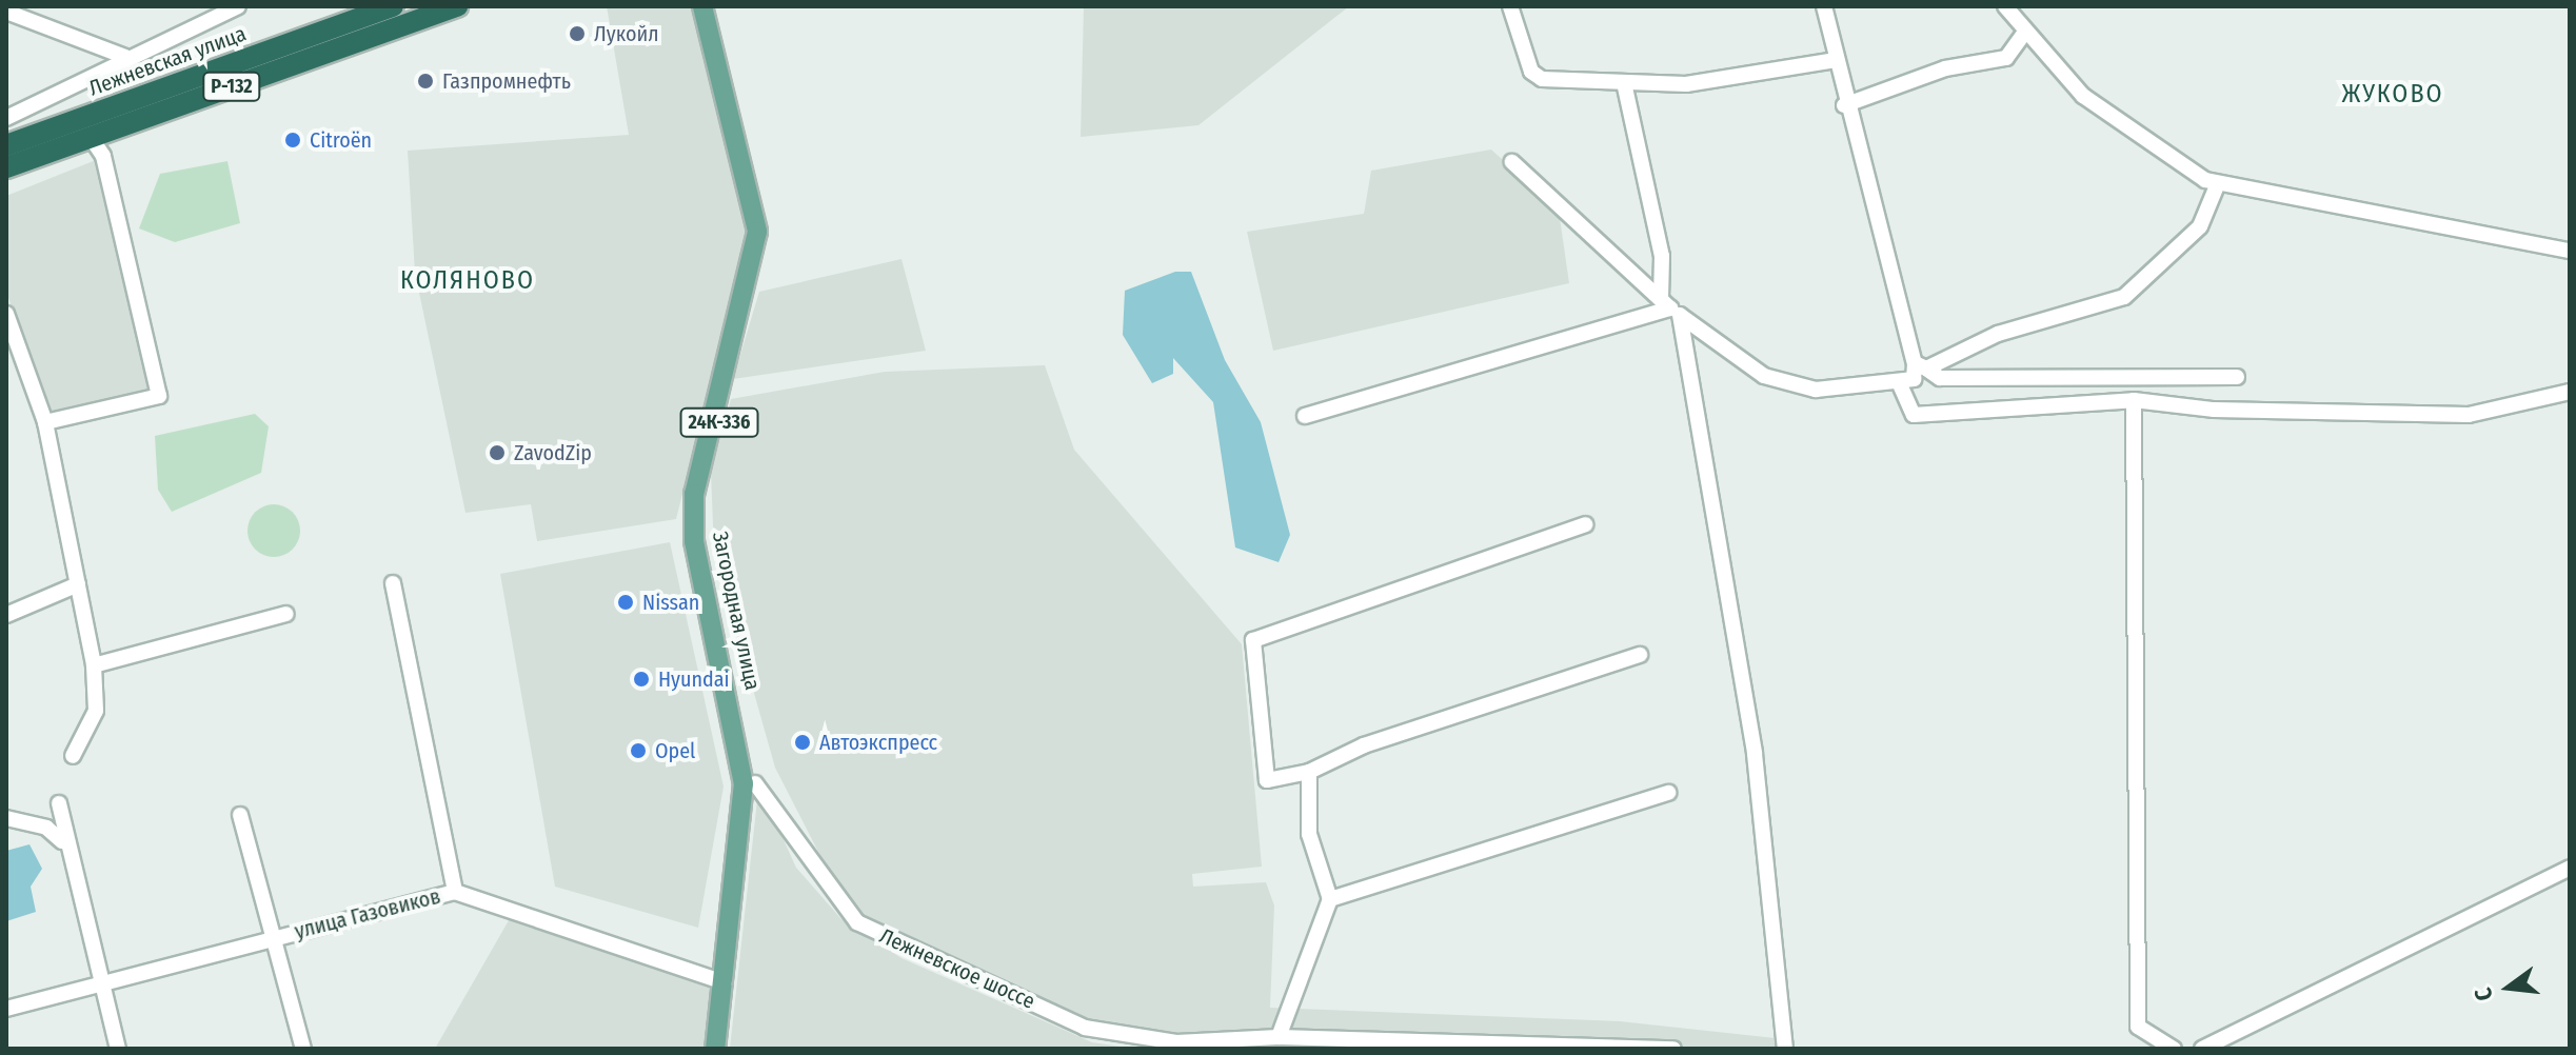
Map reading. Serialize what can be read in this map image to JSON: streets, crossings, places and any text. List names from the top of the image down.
{
  "streets": {
    "highway": ["Лежневская улица", "Р-132"],
    "main road": ["24К-336", "Загородная улица"],
    "street": ["улица Газовиков", "Лежневское шоссе"]
  },
  "crossings": [
    ["24К-336", "Загородная улица"],
    ["24К-336", "улица Газовиков"],
    ["24К-336", "Лежневское шоссе"],
    ["Загородная улица", "Лежневское шоссе"]
  ],
  "districts": ["ЖУКОВО", "КОЛЯНОВО"],
  "places": [
    "Лукойл",
    "Газпромнефть",
    "Citroën",
    "ZavodZip",
    "Nissan",
    "Hyundai",
    "Автоэкспресс",
    "Opel"
  ],
  "north": "left"
}
